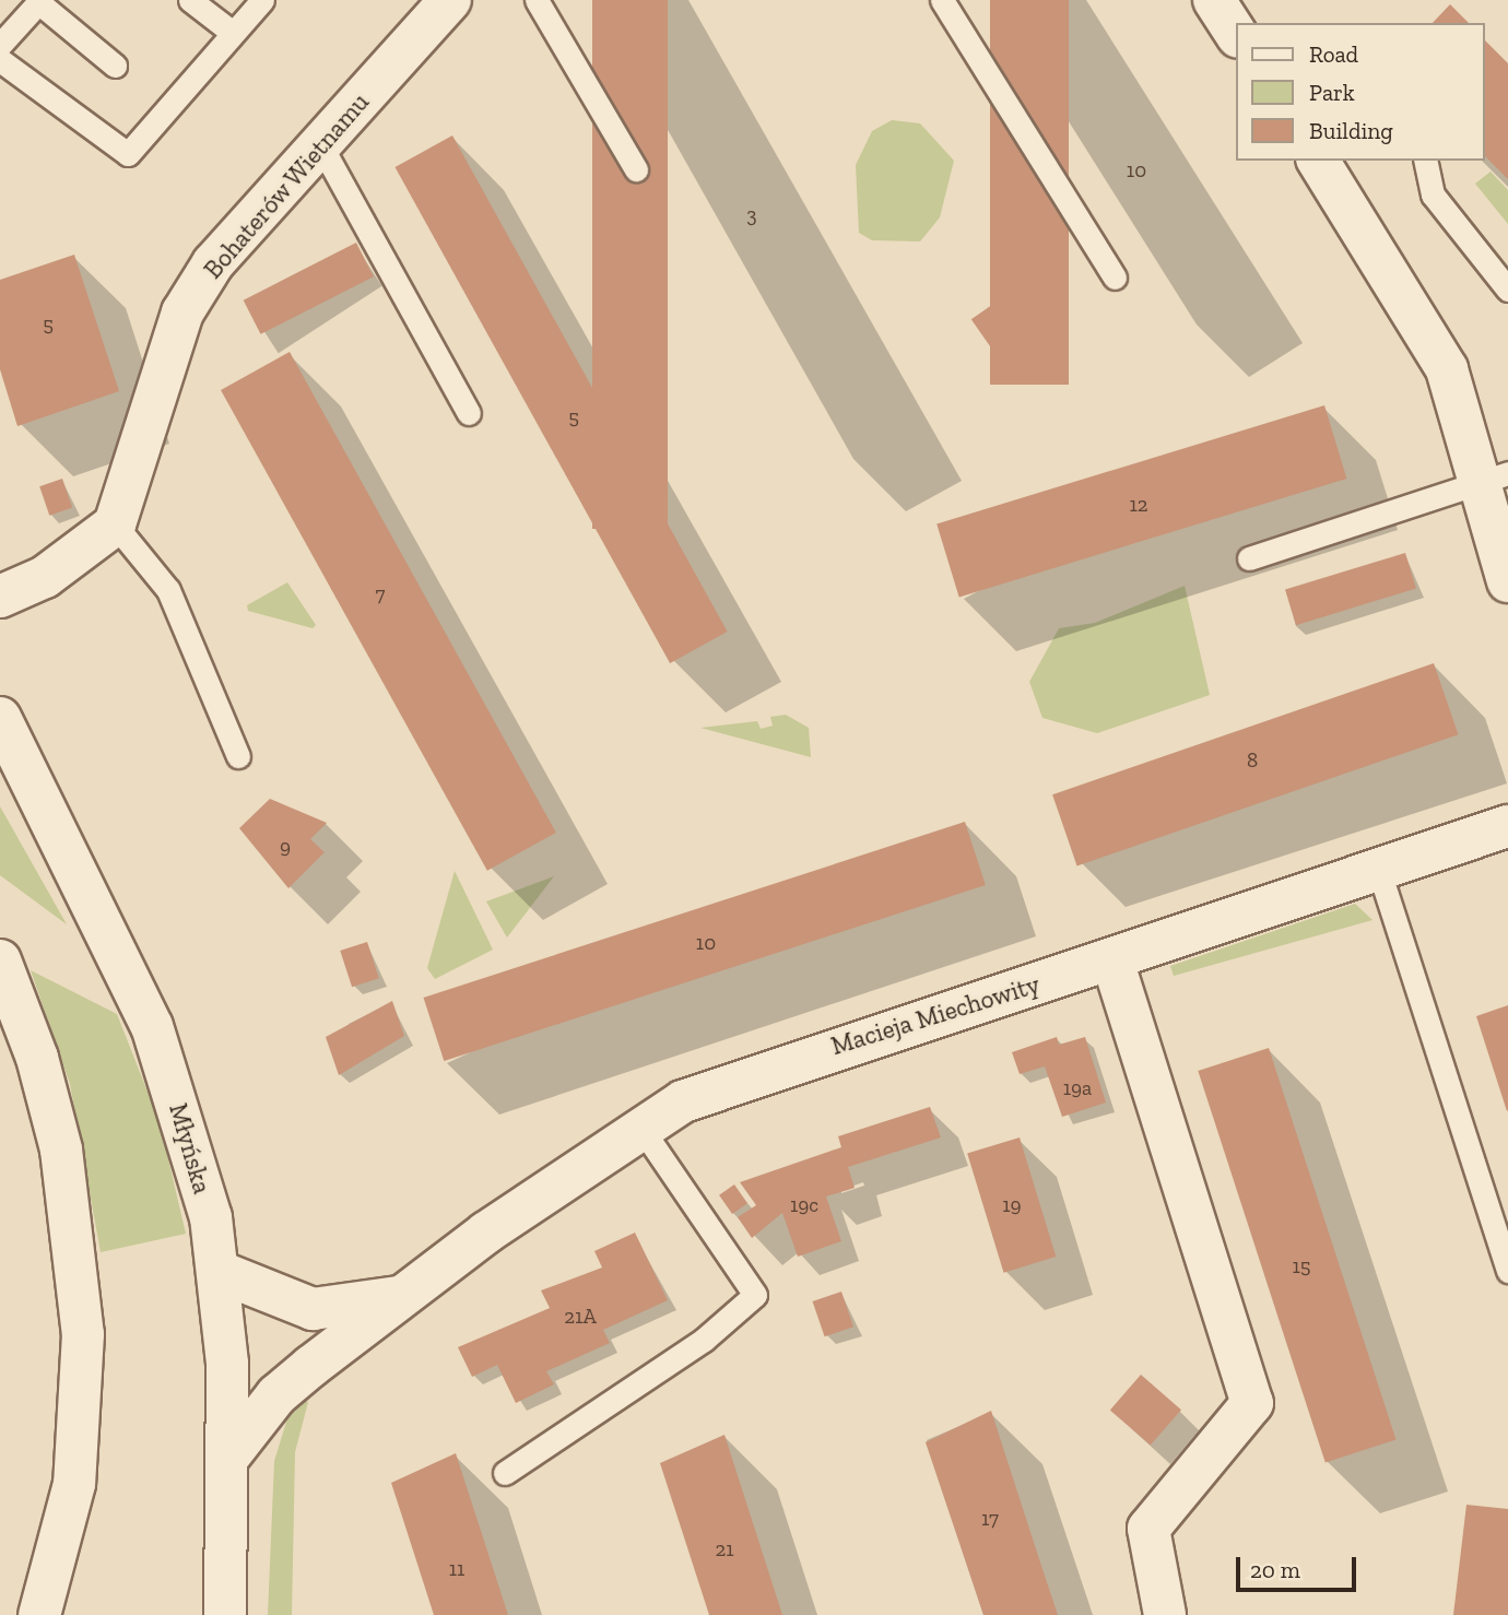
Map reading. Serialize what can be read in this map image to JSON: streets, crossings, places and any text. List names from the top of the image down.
{
  "streets": {
    "street": ["Bohaterów Wietnamu", "Macieja Miechowity", "Młyńska"]
  },
  "crossings": [
    ["Macieja Miechowity", "Młyńska"]
  ],
  "house_numbers": [
    "10",
    "3",
    "5",
    "5",
    "12",
    "7",
    "8",
    "9",
    "10",
    "19a",
    "19c",
    "19",
    "15",
    "21A",
    "17",
    "21",
    "11"
  ],
  "legend": ["Road", "Park", "Building"],
  "scale_bar": "20 m"
}
